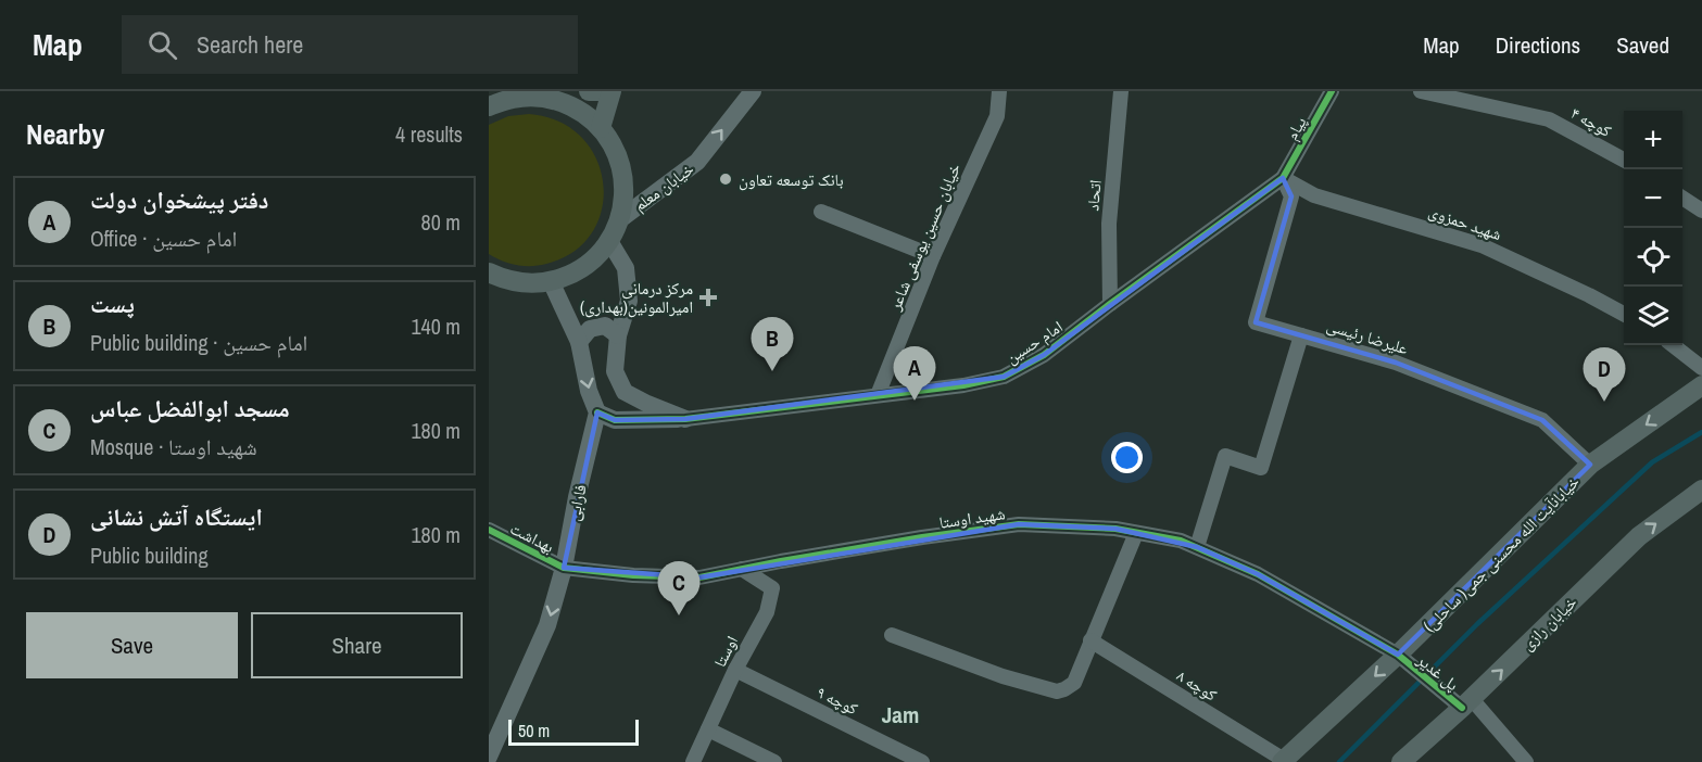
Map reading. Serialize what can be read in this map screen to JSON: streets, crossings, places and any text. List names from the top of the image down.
{
  "streets": {
    "main road": ["خیابانآیت الله محسنی جمی( ساحلی)", "خیابان رازی"],
    "street": [
      "کوچه ۴",
      "پیام",
      "خیابان معلم",
      "اتحاد",
      "شهید حمزوی",
      "خیابان حسین یوسفی شاعر",
      "علیرضا رئیسی",
      "امام حسین",
      "فارابی",
      "شهید اوستا",
      "بهداشت",
      "اوستا",
      "پل غدیر",
      "کوچه ۸",
      "کوچه ۹"
    ]
  },
  "crossings": [
    ["پیام", "شهید حمزوی"],
    ["پیام", "امام حسین"],
    ["اتحاد", "امام حسین"],
    ["شهید حمزوی", "امام حسین"],
    ["خیابان حسین یوسفی شاعر", "امام حسین"],
    ["علیرضا رئیسی", "شهید اوستا"],
    ["علیرضا رئیسی", "خیابانآیت الله محسنی جمی( ساحلی)"],
    ["امام حسین", "فارابی"],
    ["فارابی", "شهید اوستا"],
    ["فارابی", "بهداشت"],
    ["شهید اوستا", "بهداشت"],
    ["شهید اوستا", "خیابانآیت الله محسنی جمی( ساحلی)"],
    ["شهید اوستا", "اوستا"],
    ["شهید اوستا", "پل غدیر"],
    ["خیابانآیت الله محسنی جمی( ساحلی)", "پل غدیر"],
    ["خیابانآیت الله محسنی جمی( ساحلی)", "کوچه ۸"],
    ["خیابان رازی", "پل غدیر"],
    ["اوستا", "کوچه ۹"]
  ],
  "one_way": [
    "خیابان معلم",
    "فارابی",
    "خیابانآیت الله محسنی جمی( ساحلی)",
    "خیابان رازی"
  ],
  "districts": ["Jam"],
  "places": {
    "other": ["بانک توسعه تعاون"],
    "health": ["مرکز درمانی امیرالمونین(بهداری)"]
  },
  "scale_bar": "50 m",
  "page": {
    "header": "Map",
    "search": "Search here",
    "nav": ["Map", "Directions", "Saved"],
    "heading": ["Nearby", "4 results"],
    "map_buttons": ["+", "−"],
    "list": [
      {
        "mark": "A",
        "name": "دفتر پیشخوان دولت",
        "note": "Office · امام حسین",
        "value": "80 m"
      },
      {
        "mark": "B",
        "name": "پست",
        "note": "Public building · امام حسین",
        "value": "140 m"
      },
      {
        "mark": "C",
        "name": "مسجد ابوالفضل عباس",
        "note": "Mosque · شهید اوستا",
        "value": "180 m"
      },
      {
        "mark": "D",
        "name": "ایستگاه آتش نشانی",
        "note": "Public building",
        "value": "180 m"
      }
    ],
    "pins": [
      "B",
      "A",
      "D",
      "C"
    ],
    "buttons": ["Save", "Share"],
    "scale": "50 m"
  }
}
